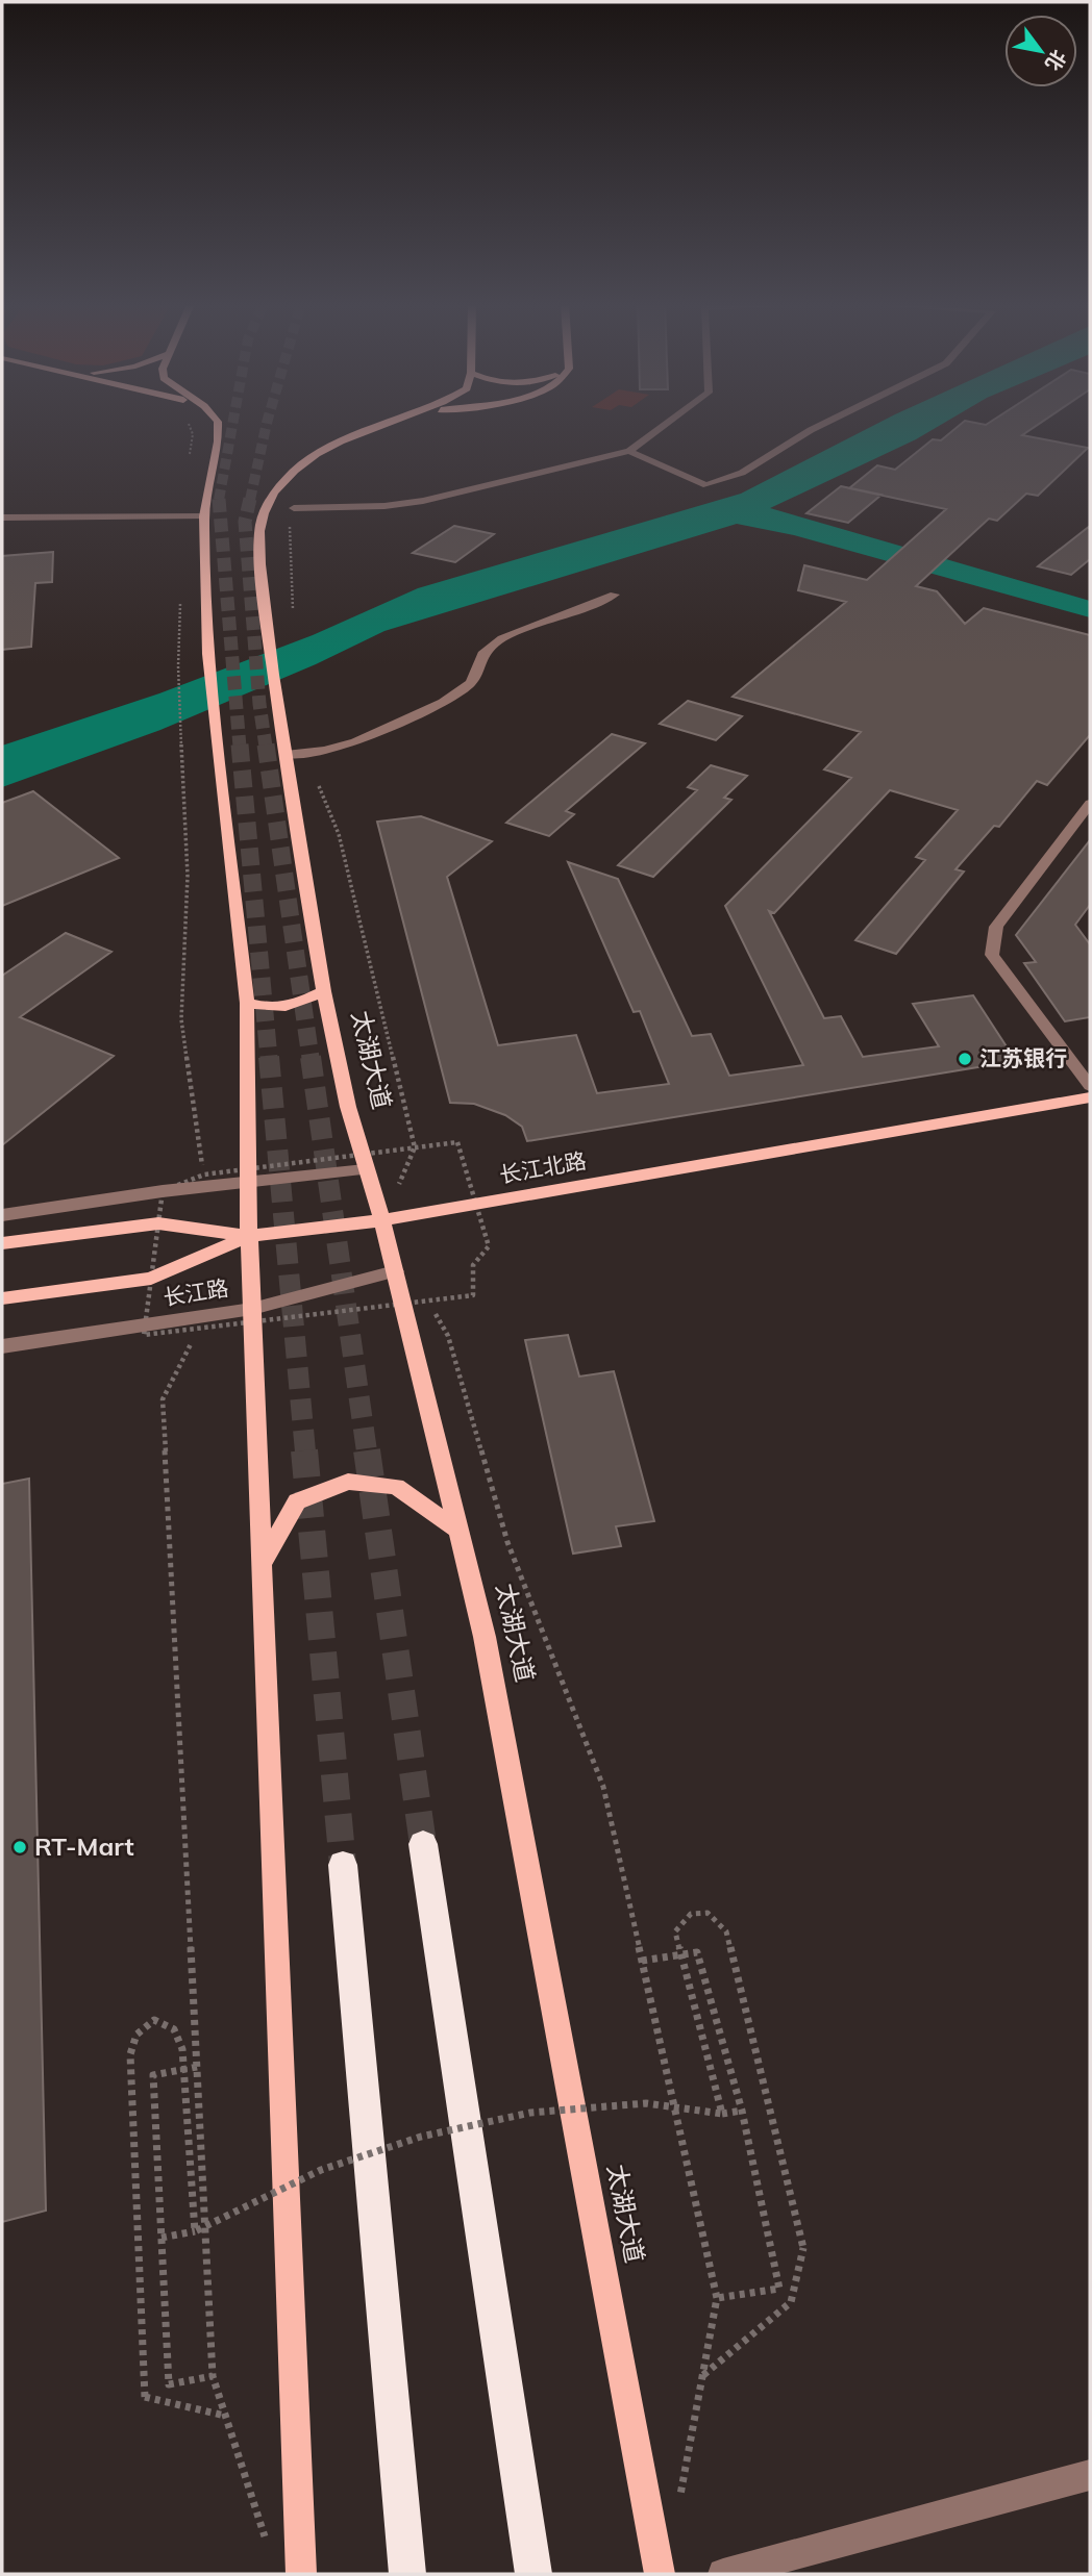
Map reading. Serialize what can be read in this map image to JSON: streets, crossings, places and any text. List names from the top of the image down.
{
  "streets": {
    "main road": ["太湖大道", "长江北路", "长江路"]
  },
  "crossings": [
    ["太湖大道", "长江北路"],
    ["太湖大道", "长江路"],
    ["长江北路", "长江路"]
  ],
  "places": ["江苏银行", "RT-Mart"],
  "north": "bottom right"
}
